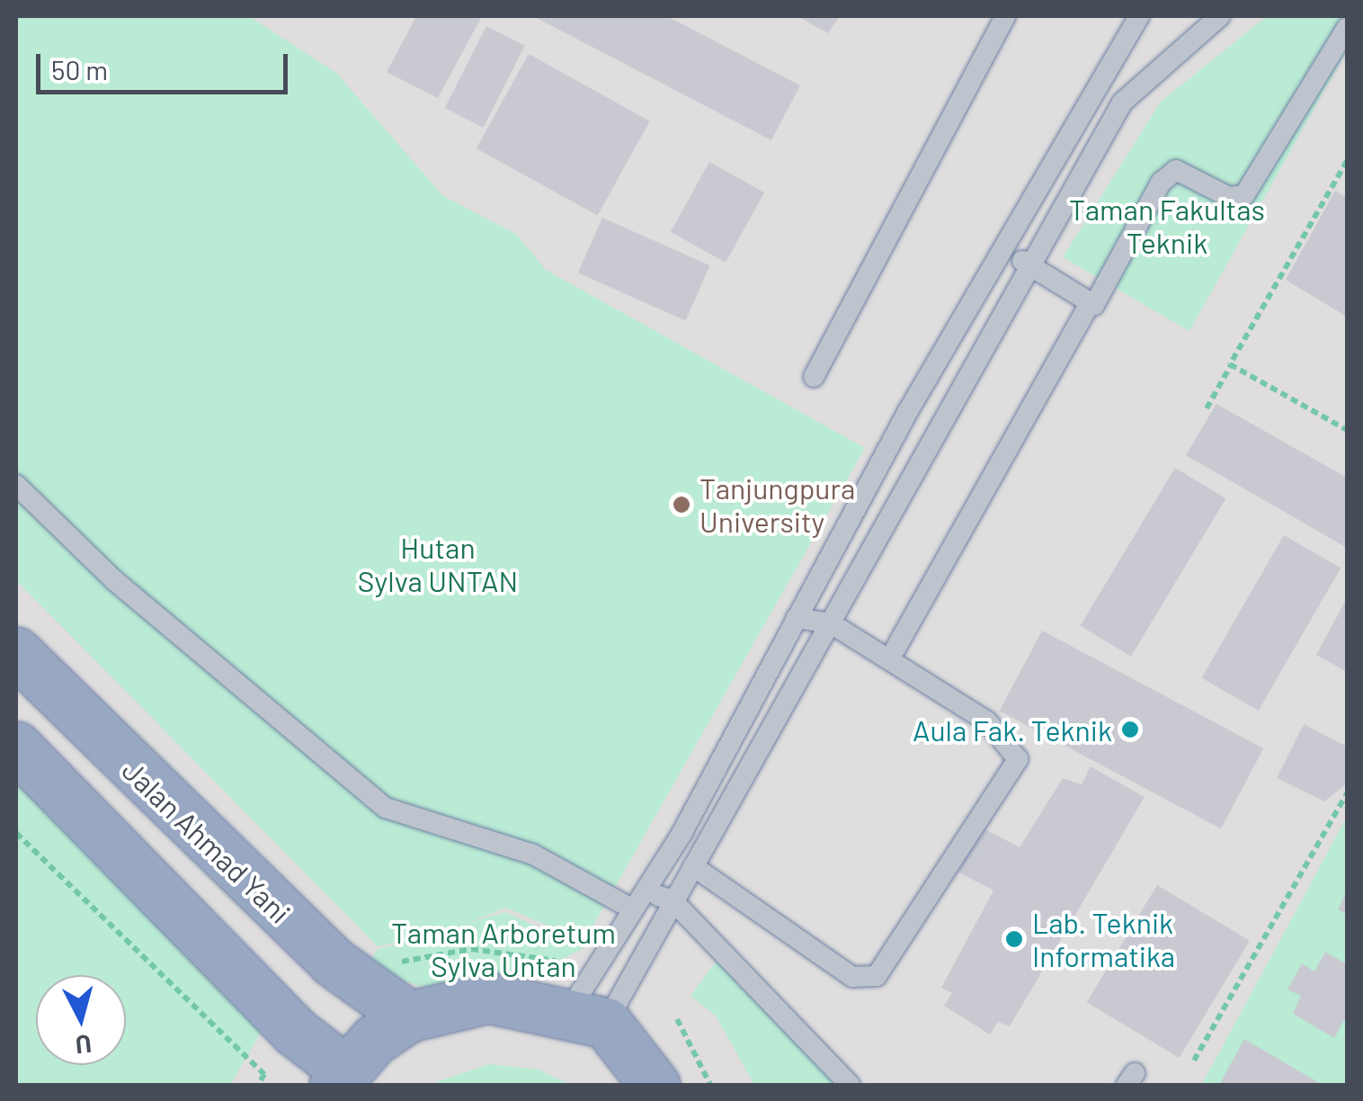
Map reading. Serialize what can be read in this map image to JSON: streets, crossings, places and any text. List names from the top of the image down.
{
  "streets": {
    "highway": ["Jalan Ahmad Yani"]
  },
  "parks": ["Taman Fakultas Teknik", "Hutan Sylva UNTAN", "Taman Arboretum Sylva Untan"],
  "places": ["Tanjungpura University", "Aula Fak. Teknik", "Lab. Teknik Informatika"],
  "scale_bar": "50 m",
  "north": "bottom"
}
